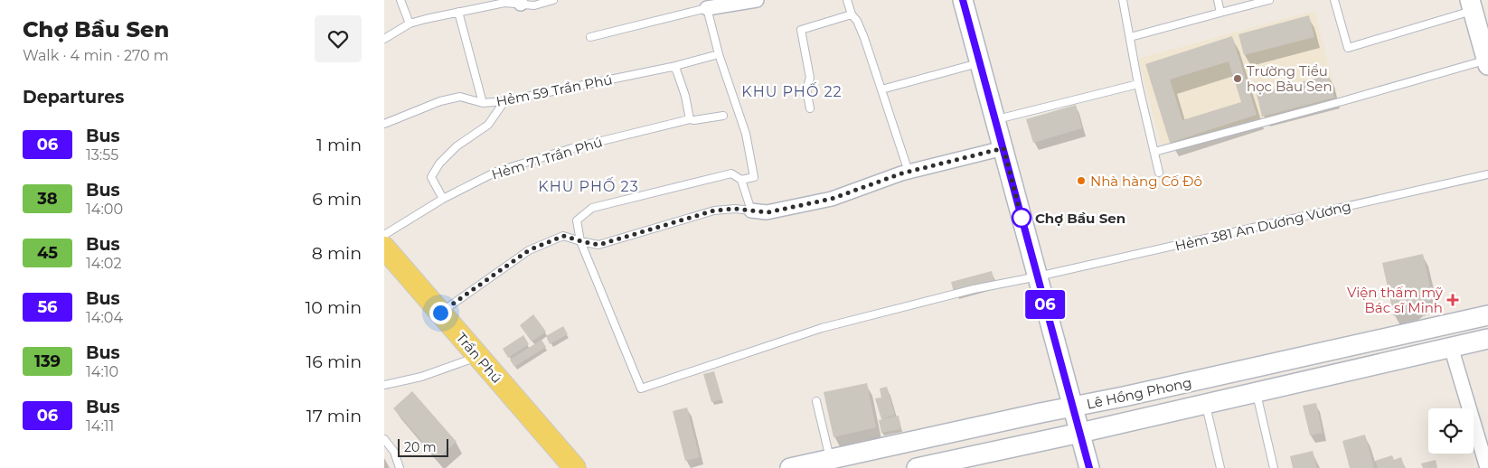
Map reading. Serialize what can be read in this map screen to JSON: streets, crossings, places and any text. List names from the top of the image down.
{
  "streets": {
    "main road": ["Trần Phú", "Lê Hồng Phong"],
    "lane": ["Hẻm 59 Trần Phú", "Hẻm 71 Trần Phú", "Hẻm 381 An Dương Vương"]
  },
  "districts": ["KHU PHỐ 22", "KHU PHỐ 23"],
  "places": {
    "other": ["Trường Tiểu học Bàu Sen", "Nhà hàng Cố Đô", "Chợ Bầu Sen"],
    "health": ["Viện thấm mỹ Bác sĩ Minh"]
  },
  "lines": ["bus line 06"],
  "scale_bar": "20 m",
  "page": {
    "heading": [
      ["Chợ Bầu Sen", "Walk · 4 min · 270 m"],
      "Departures"
    ],
    "on_map": "06",
    "list": [
      {
        "mark": "06",
        "name": "Bus",
        "note": "13:55",
        "value": "1 min"
      },
      {
        "mark": "38",
        "name": "Bus",
        "note": "14:00",
        "value": "6 min"
      },
      {
        "mark": "45",
        "name": "Bus",
        "note": "14:02",
        "value": "8 min"
      },
      {
        "mark": "56",
        "name": "Bus",
        "note": "14:04",
        "value": "10 min"
      },
      {
        "mark": "139",
        "name": "Bus",
        "note": "14:10",
        "value": "16 min"
      },
      {
        "mark": "06",
        "name": "Bus",
        "note": "14:11",
        "value": "17 min"
      }
    ],
    "scale": "20 m"
  }
}
